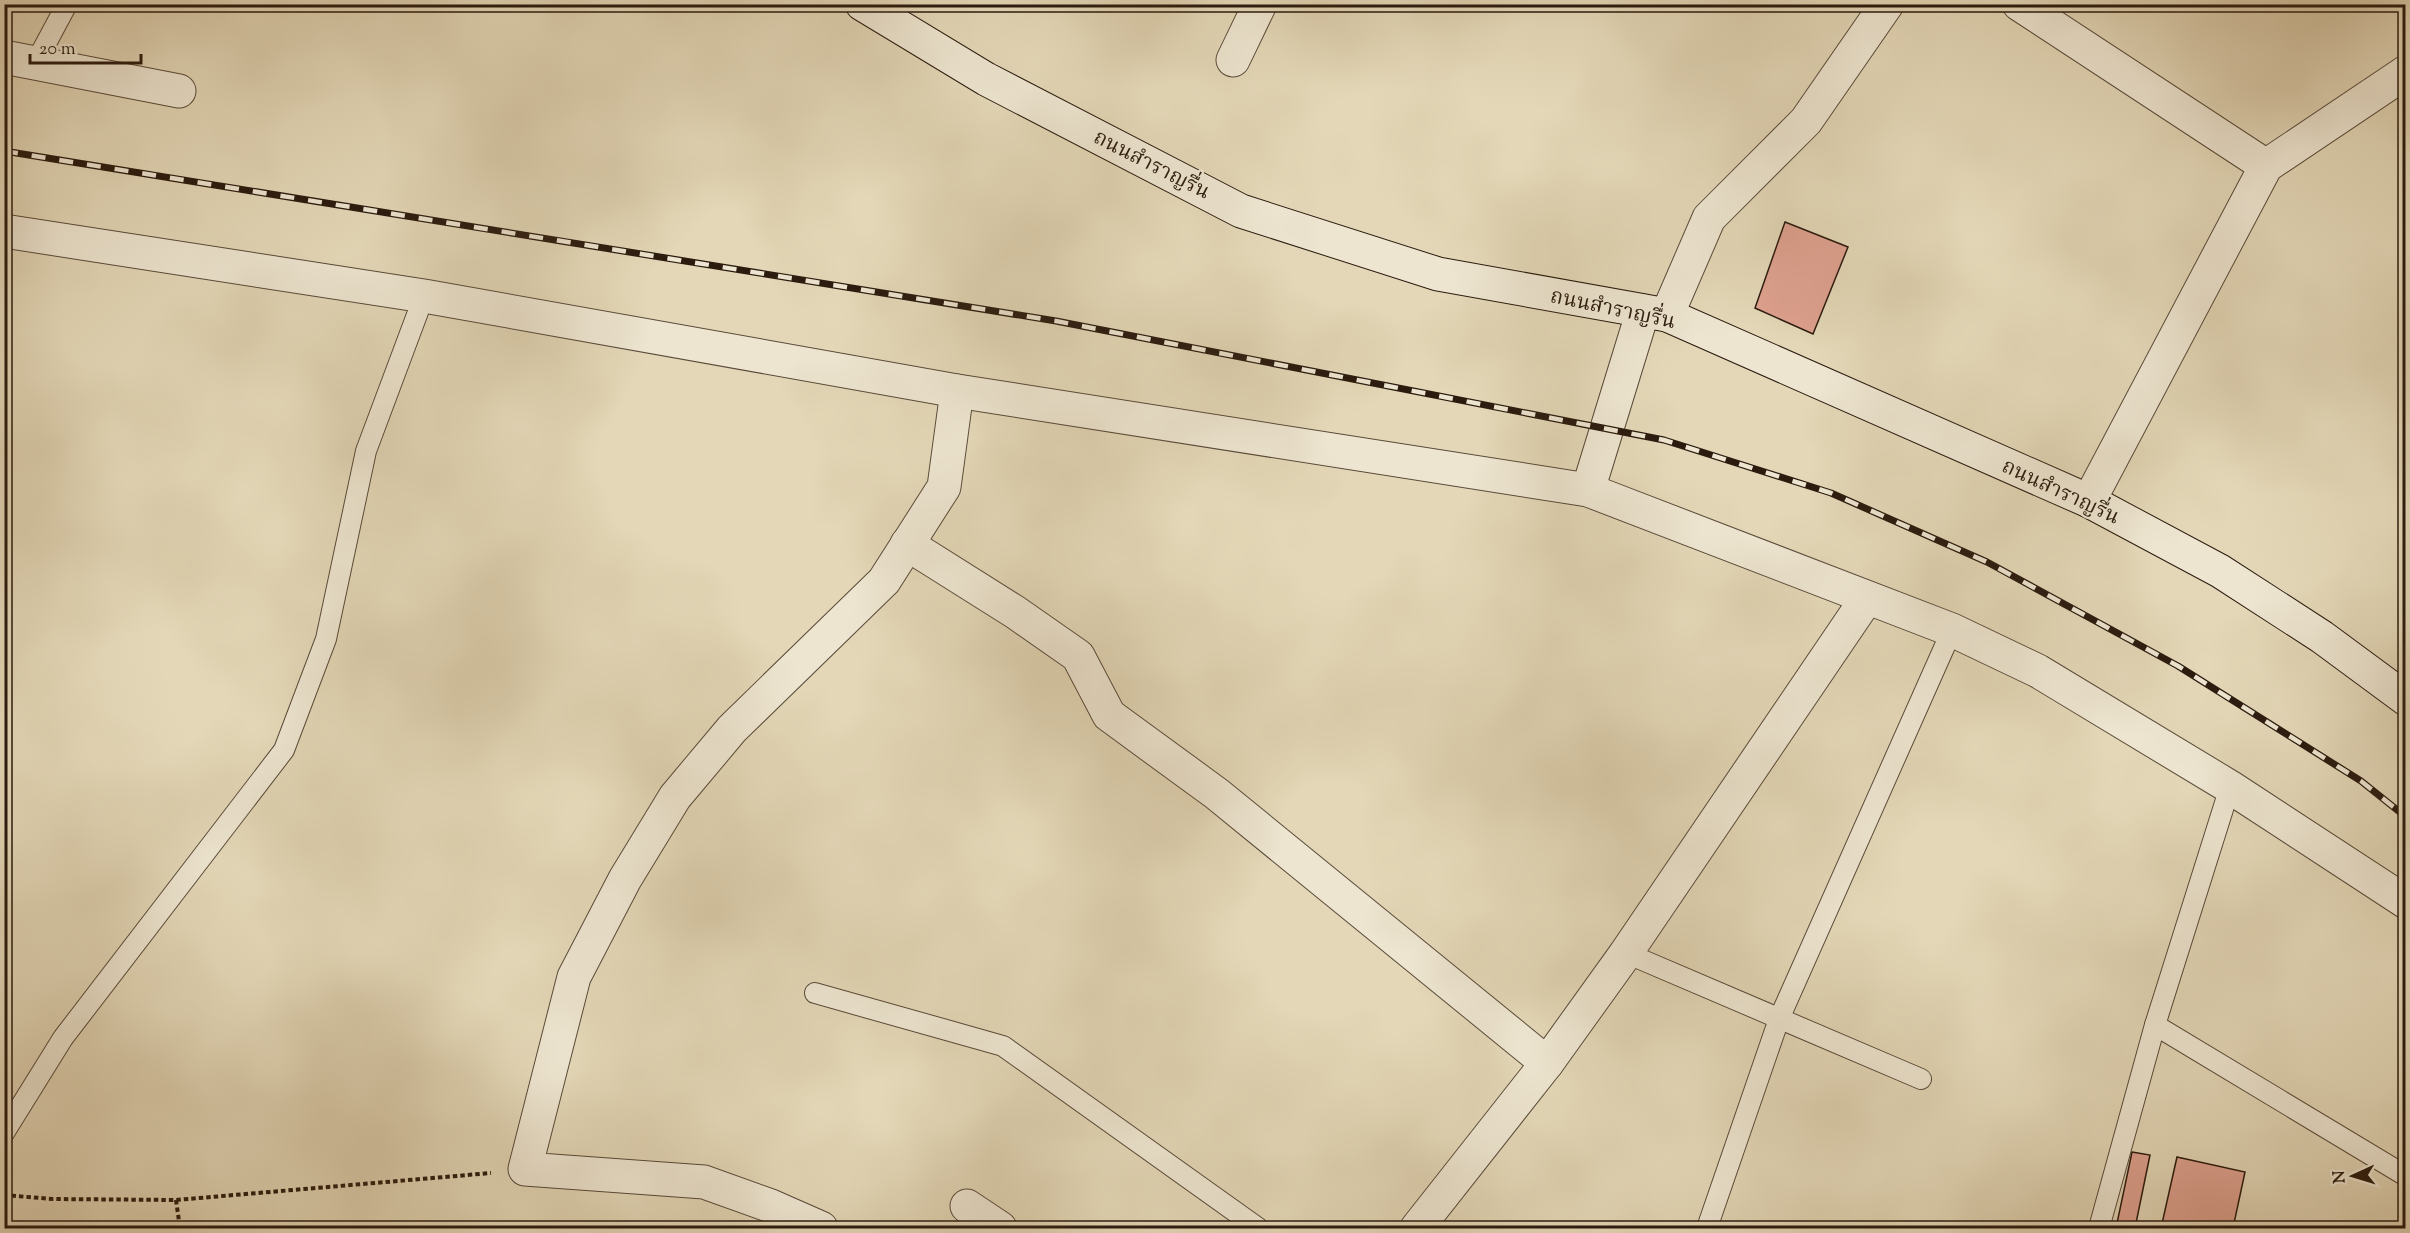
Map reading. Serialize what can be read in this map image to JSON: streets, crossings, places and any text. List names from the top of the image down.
{
  "streets": {
    "street": ["ถนนสำราญรื่น"]
  },
  "scale_bar": "20 m",
  "north": "left"
}
